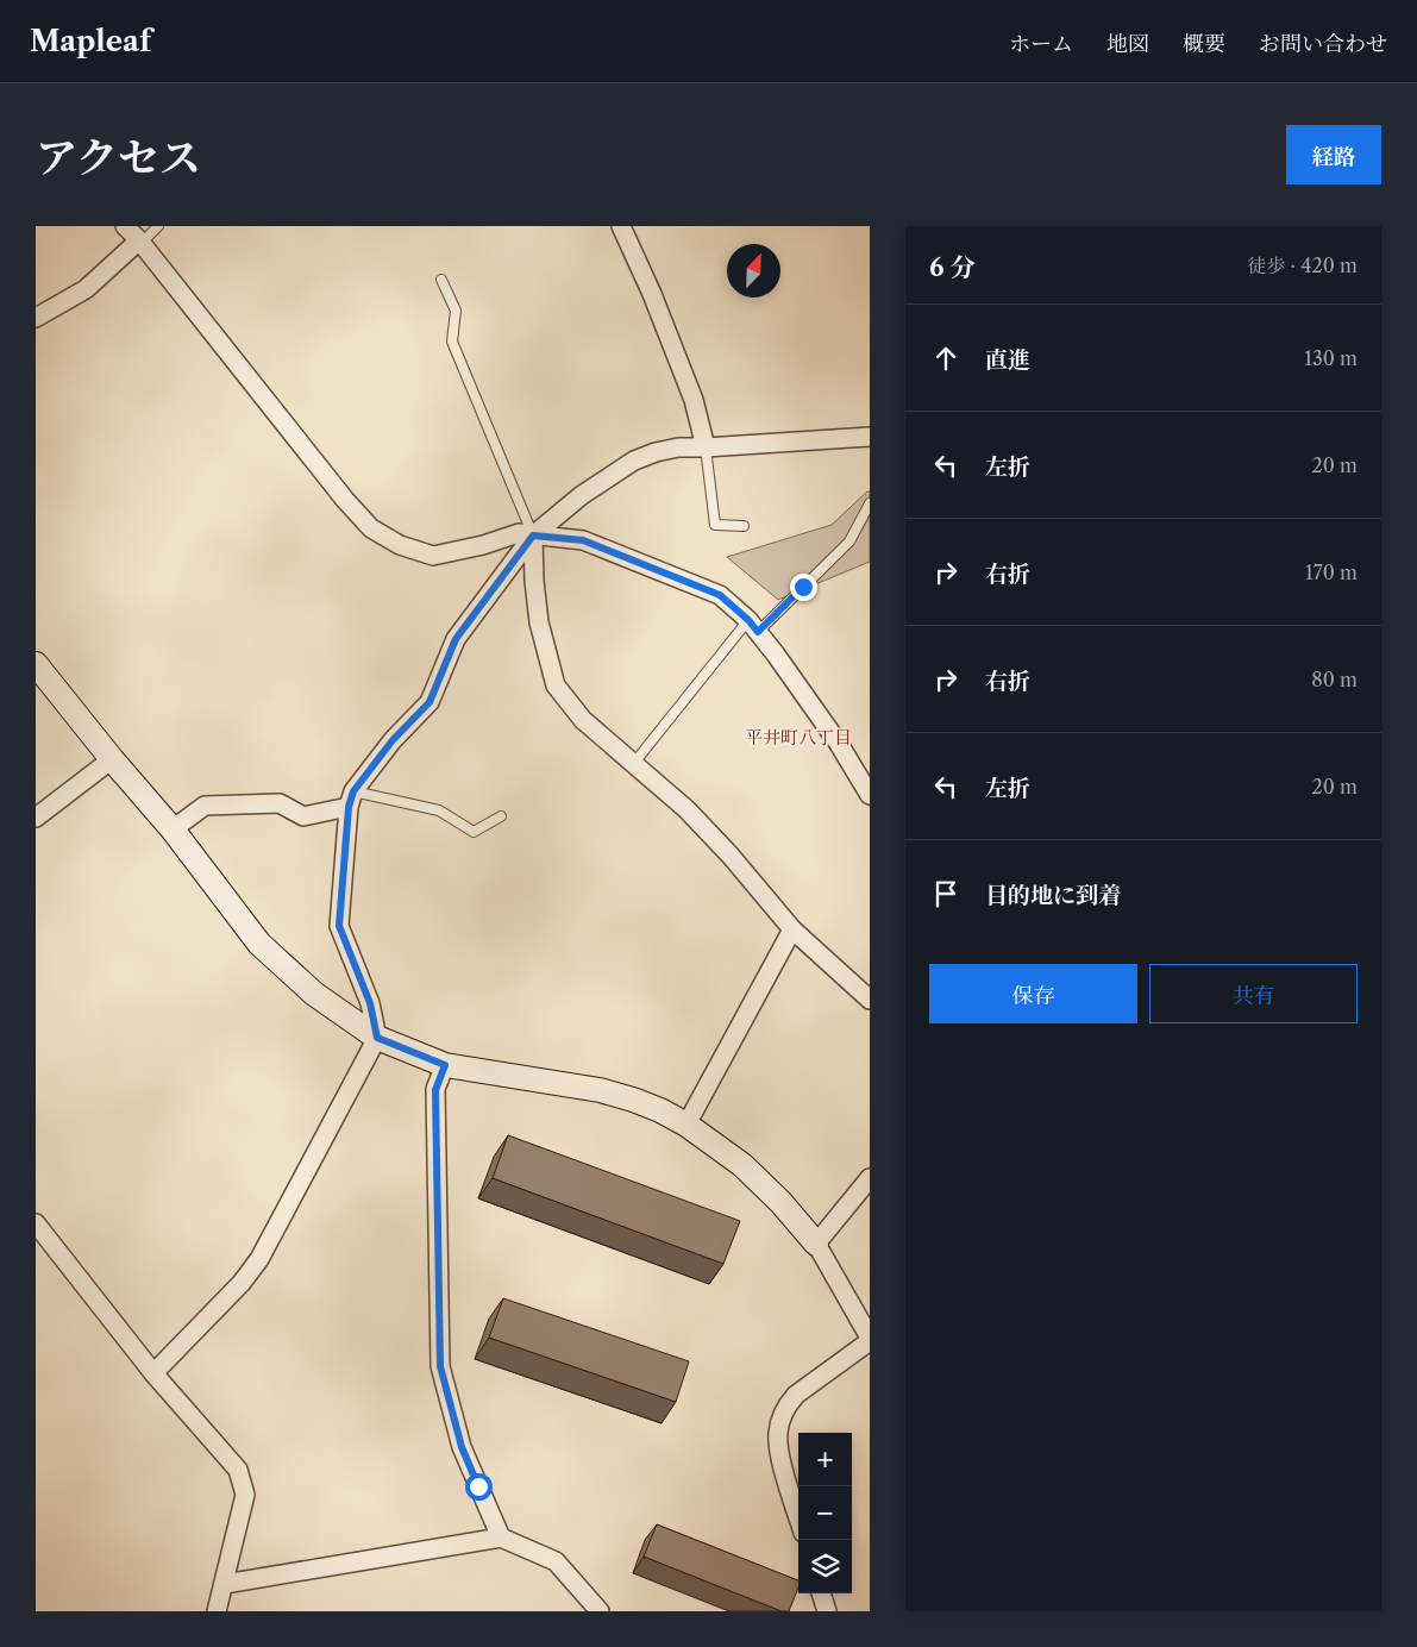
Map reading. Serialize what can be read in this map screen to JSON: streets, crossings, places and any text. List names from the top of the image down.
{
  "districts": ["平井町八丁目"],
  "north": "top right",
  "page": {
    "header": "Mapleaf",
    "nav": [
      "ホーム",
      "地図",
      "概要",
      "お問い合わせ"
    ],
    "title": "アクセス",
    "buttons": [
      "経路",
      ["保存", "共有"]
    ],
    "heading": ["6 分", "徒歩 · 420 m"],
    "list": [
      ["直進", "130 m"],
      ["左折", "20 m"],
      ["右折", "170 m"],
      ["右折", "80 m"],
      ["左折", "20 m"],
      "目的地に到着"
    ],
    "map_buttons": ["+", "−"]
  }
}
